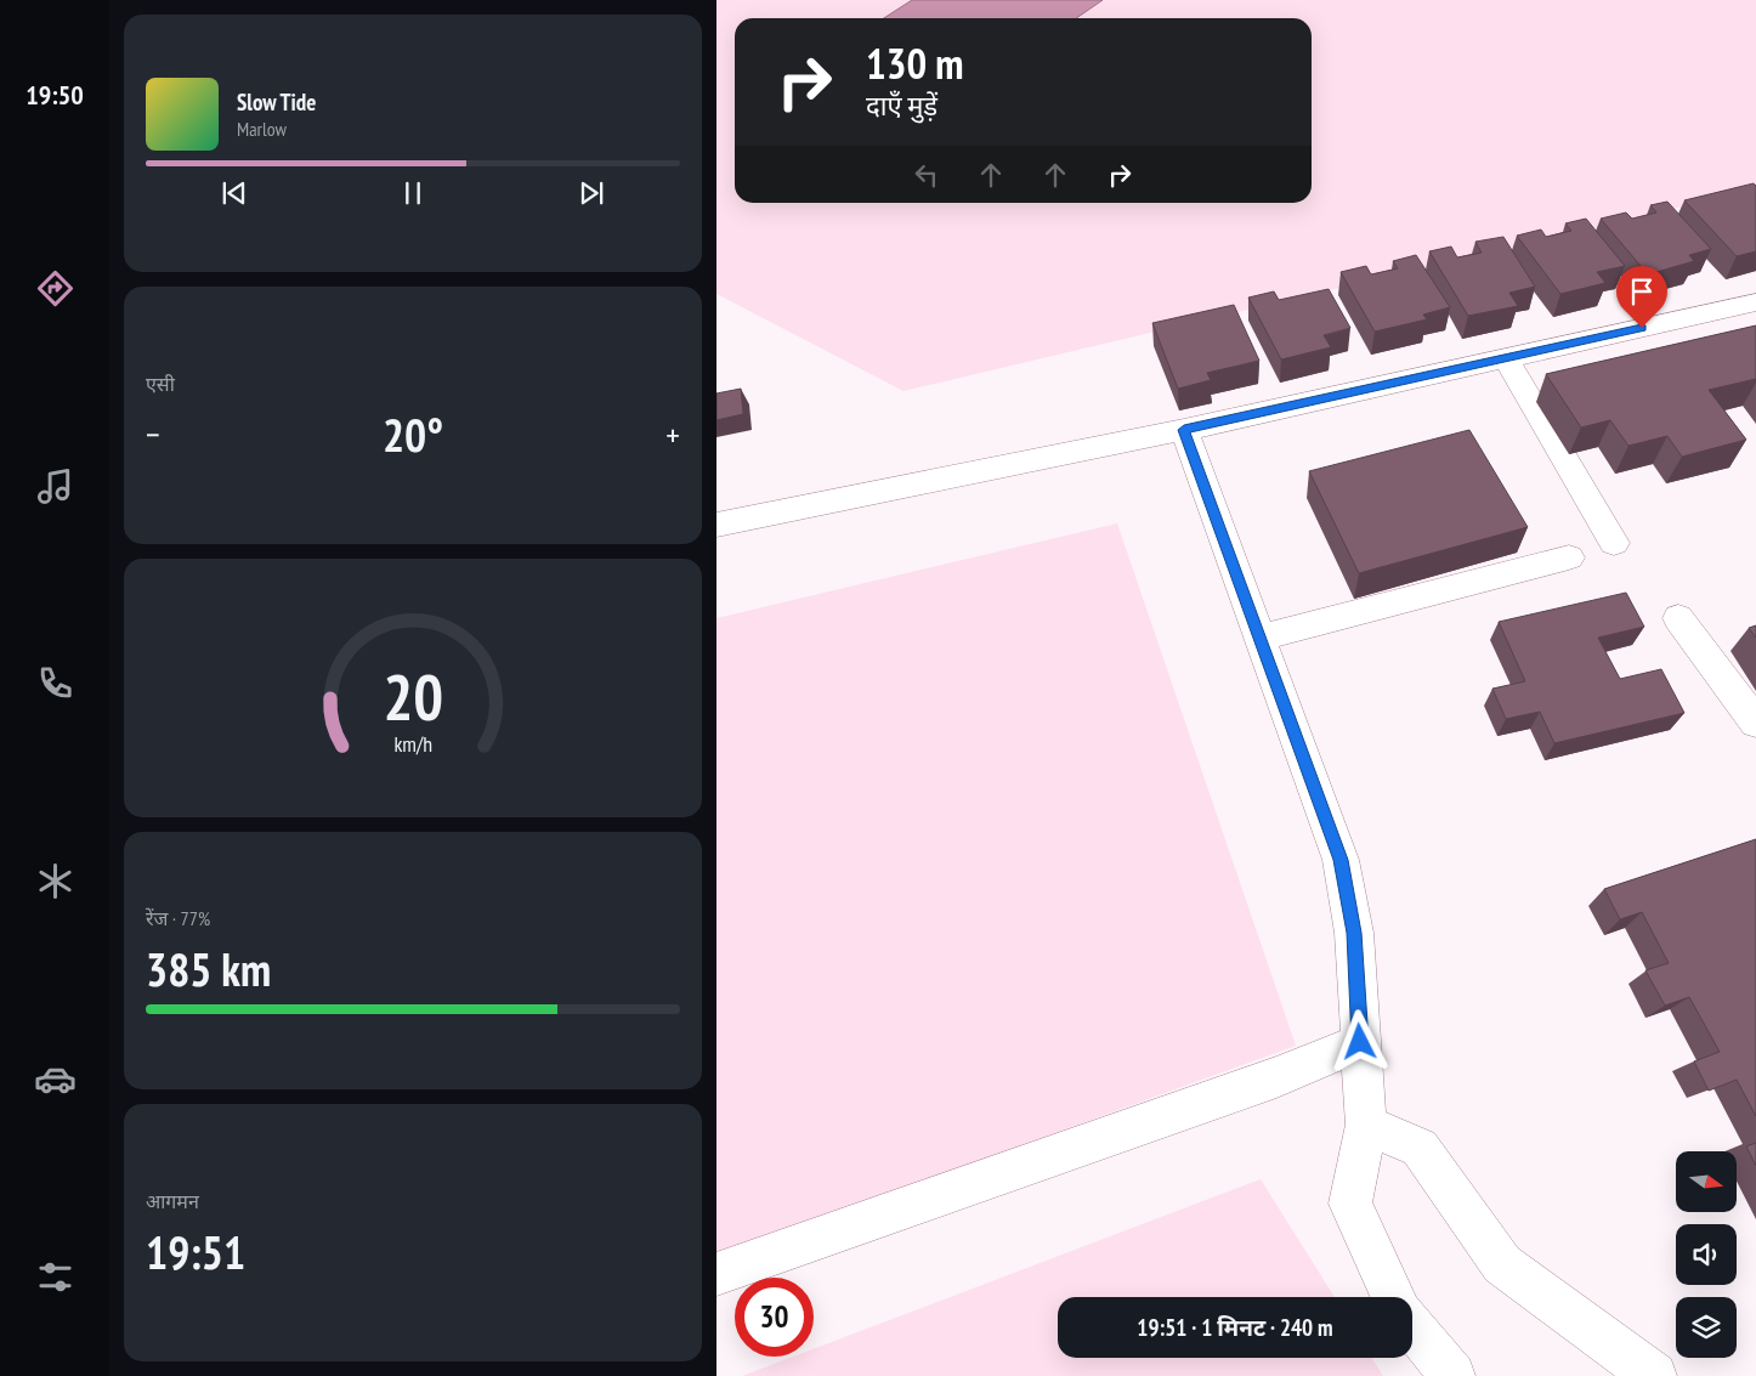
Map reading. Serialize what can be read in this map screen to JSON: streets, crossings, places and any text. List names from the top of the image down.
{
  "north": "right",
  "page": {
    "tabs": "19:50",
    "turn": ["130 m", "दाएँ मुड़ें"],
    "song": ["Slow Tide", "Marlow"],
    "tile": [
      "एसी",
      ["रेंज · 77%", "385 km"],
      ["आगमन", "19:51"]
    ],
    "heat": ["−", "20°", "+"],
    "limit": "30",
    "trip": "19:51 · 1 मिनट · 240 m",
    "gauge": ["20", "km/h"]
  }
}
